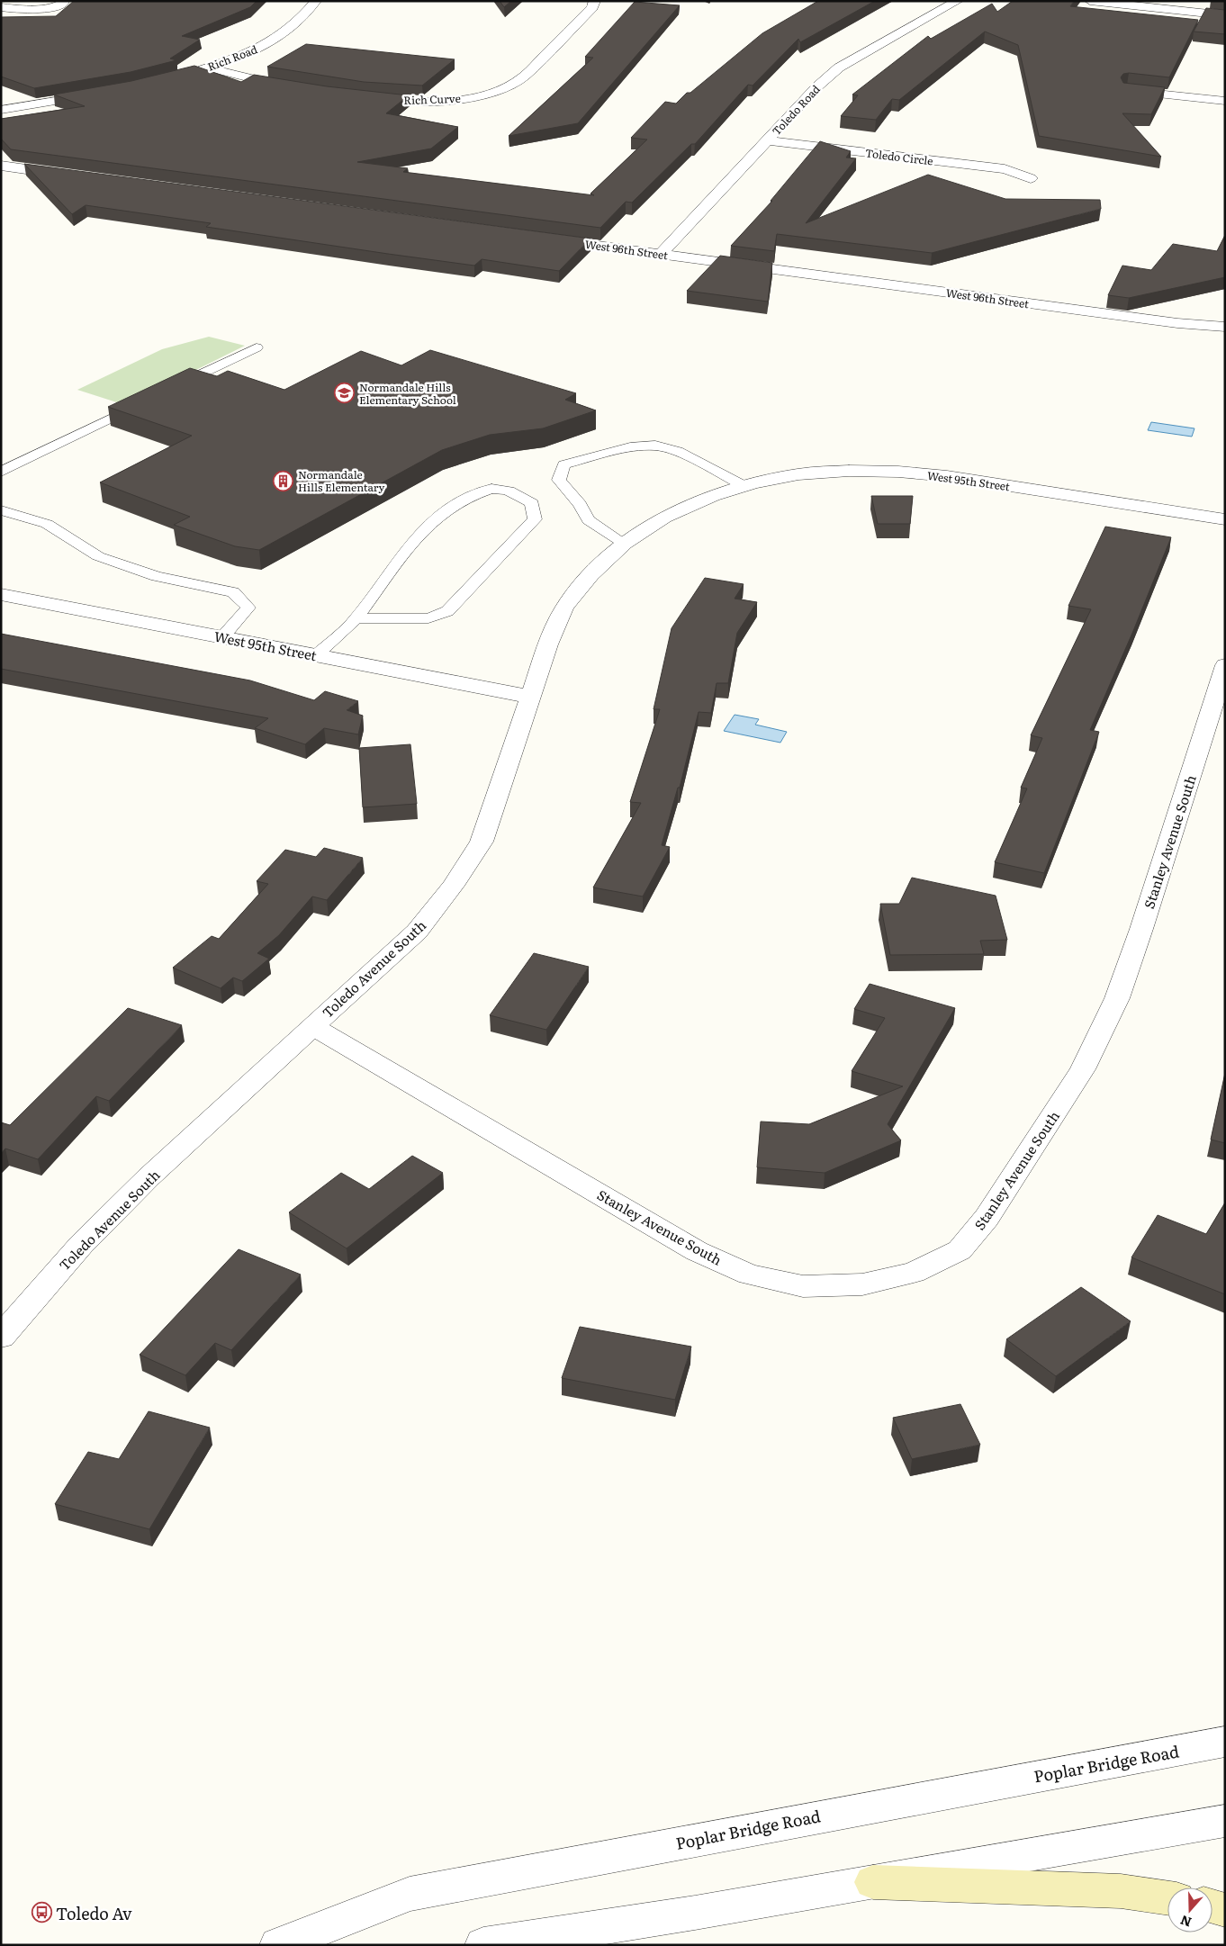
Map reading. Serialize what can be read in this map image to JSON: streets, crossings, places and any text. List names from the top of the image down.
{
  "streets": {
    "street": [
      "Rich Road",
      "Rich Curve",
      "Toledo Road",
      "Toledo Circle",
      "West 96th Street",
      "West 95th Street",
      "Stanley Avenue South",
      "Toledo Avenue South",
      "Poplar Bridge Road"
    ]
  },
  "crossings": [
    ["Toledo Road", "Toledo Circle"],
    ["Toledo Road", "West 96th Street"],
    ["West 95th Street", "Toledo Avenue South"],
    ["Stanley Avenue South", "Toledo Avenue South"]
  ],
  "places": {
    "school or university": ["Normandale Hills Elementary School"],
    "building": ["Normandale Hills Elementary"],
    "bus stop": ["Toledo Av"]
  },
  "north": "bottom"
}
